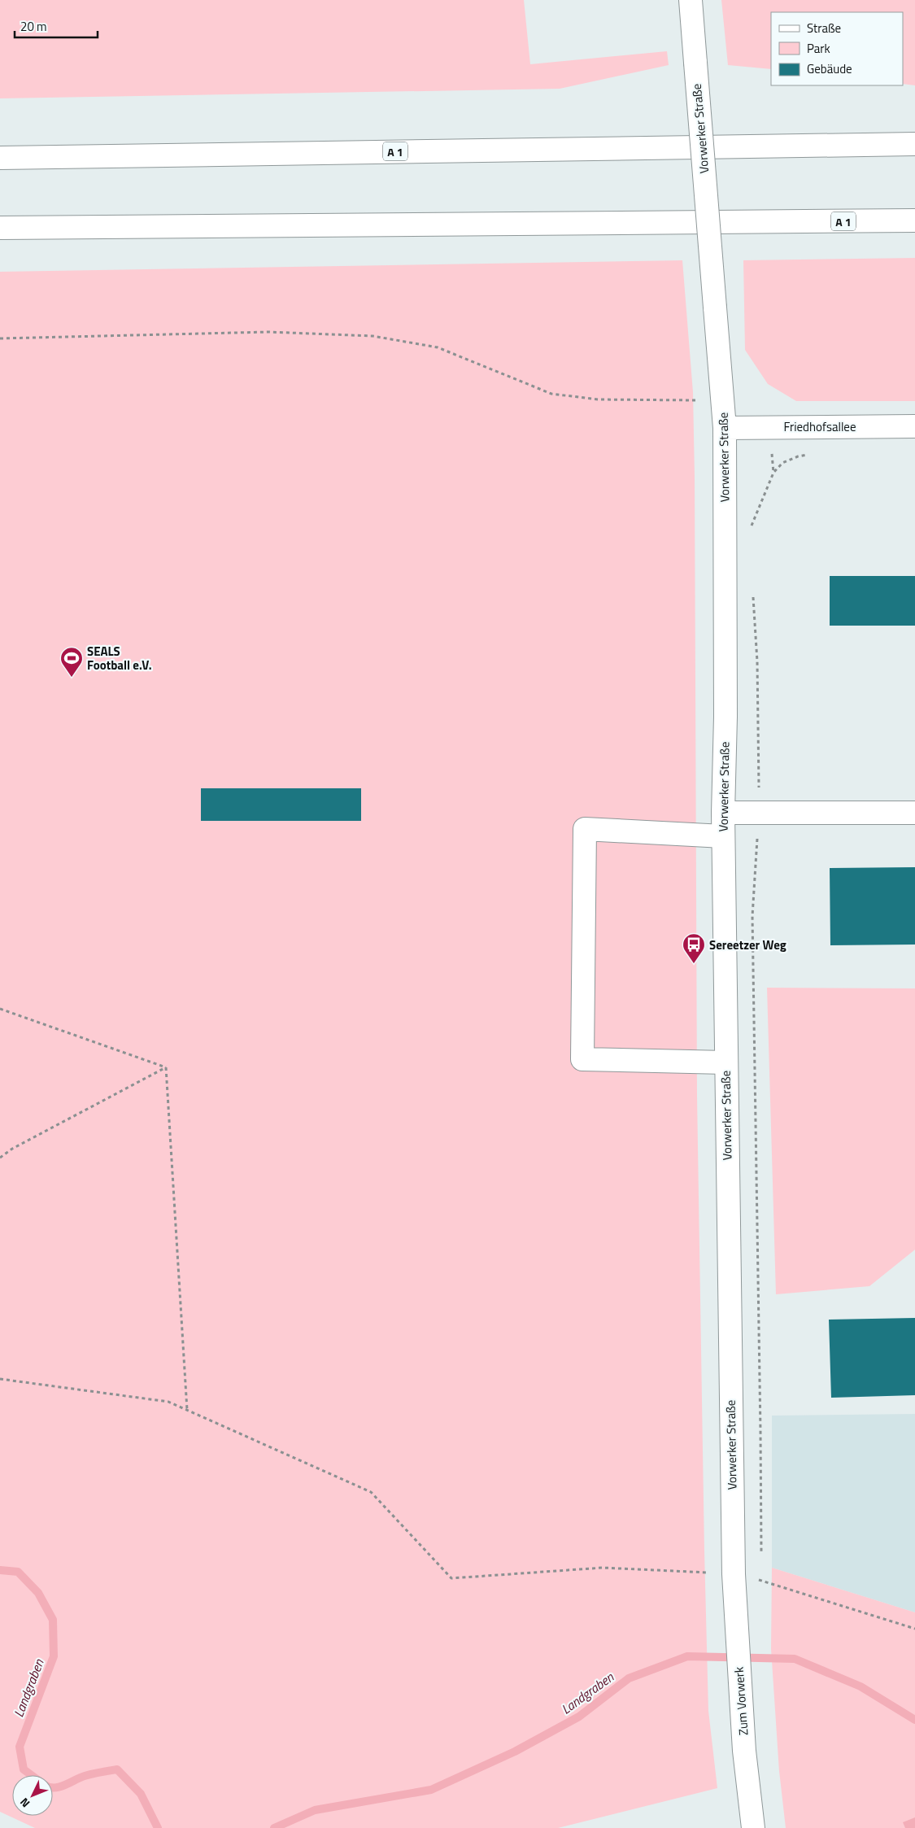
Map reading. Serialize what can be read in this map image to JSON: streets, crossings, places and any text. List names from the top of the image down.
{
  "streets": {
    "main road": [
      "Vorwerker Straße",
      "A 1",
      "Friedhofsallee",
      "Zum Vorwerk"
    ]
  },
  "crossings": [
    ["Vorwerker Straße", "Friedhofsallee"],
    ["Vorwerker Straße", "Zum Vorwerk"]
  ],
  "water": ["Landgraben"],
  "places": {
    "sports": ["SEALS Football e.V."],
    "bus stop": ["Sereetzer Weg"]
  },
  "legend": ["Straße", "Park", "Gebäude"],
  "scale_bar": "20 m",
  "north": "bottom left"
}
